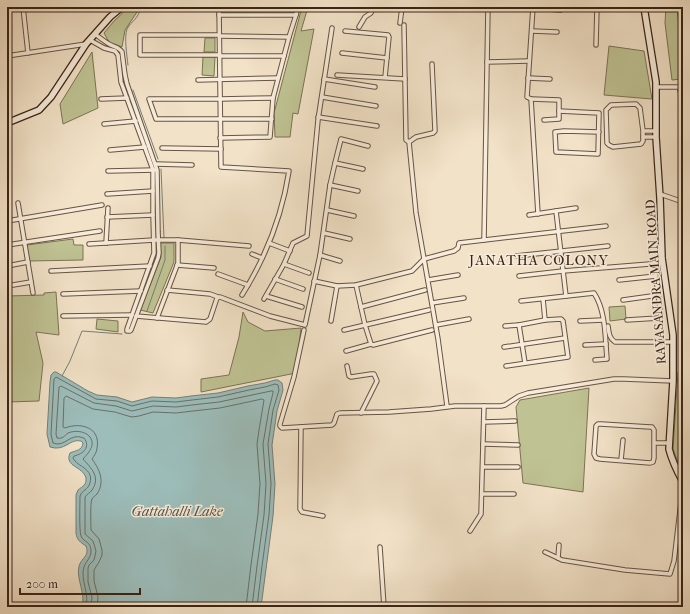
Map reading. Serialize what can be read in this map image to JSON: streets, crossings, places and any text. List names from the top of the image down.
{
  "streets": {
    "street": ["RAYASANDRA MAIN ROAD"]
  },
  "districts": ["JANATHA COLONY"],
  "water": ["Gattahalli Lake"],
  "scale_bar": "200 m"
}
